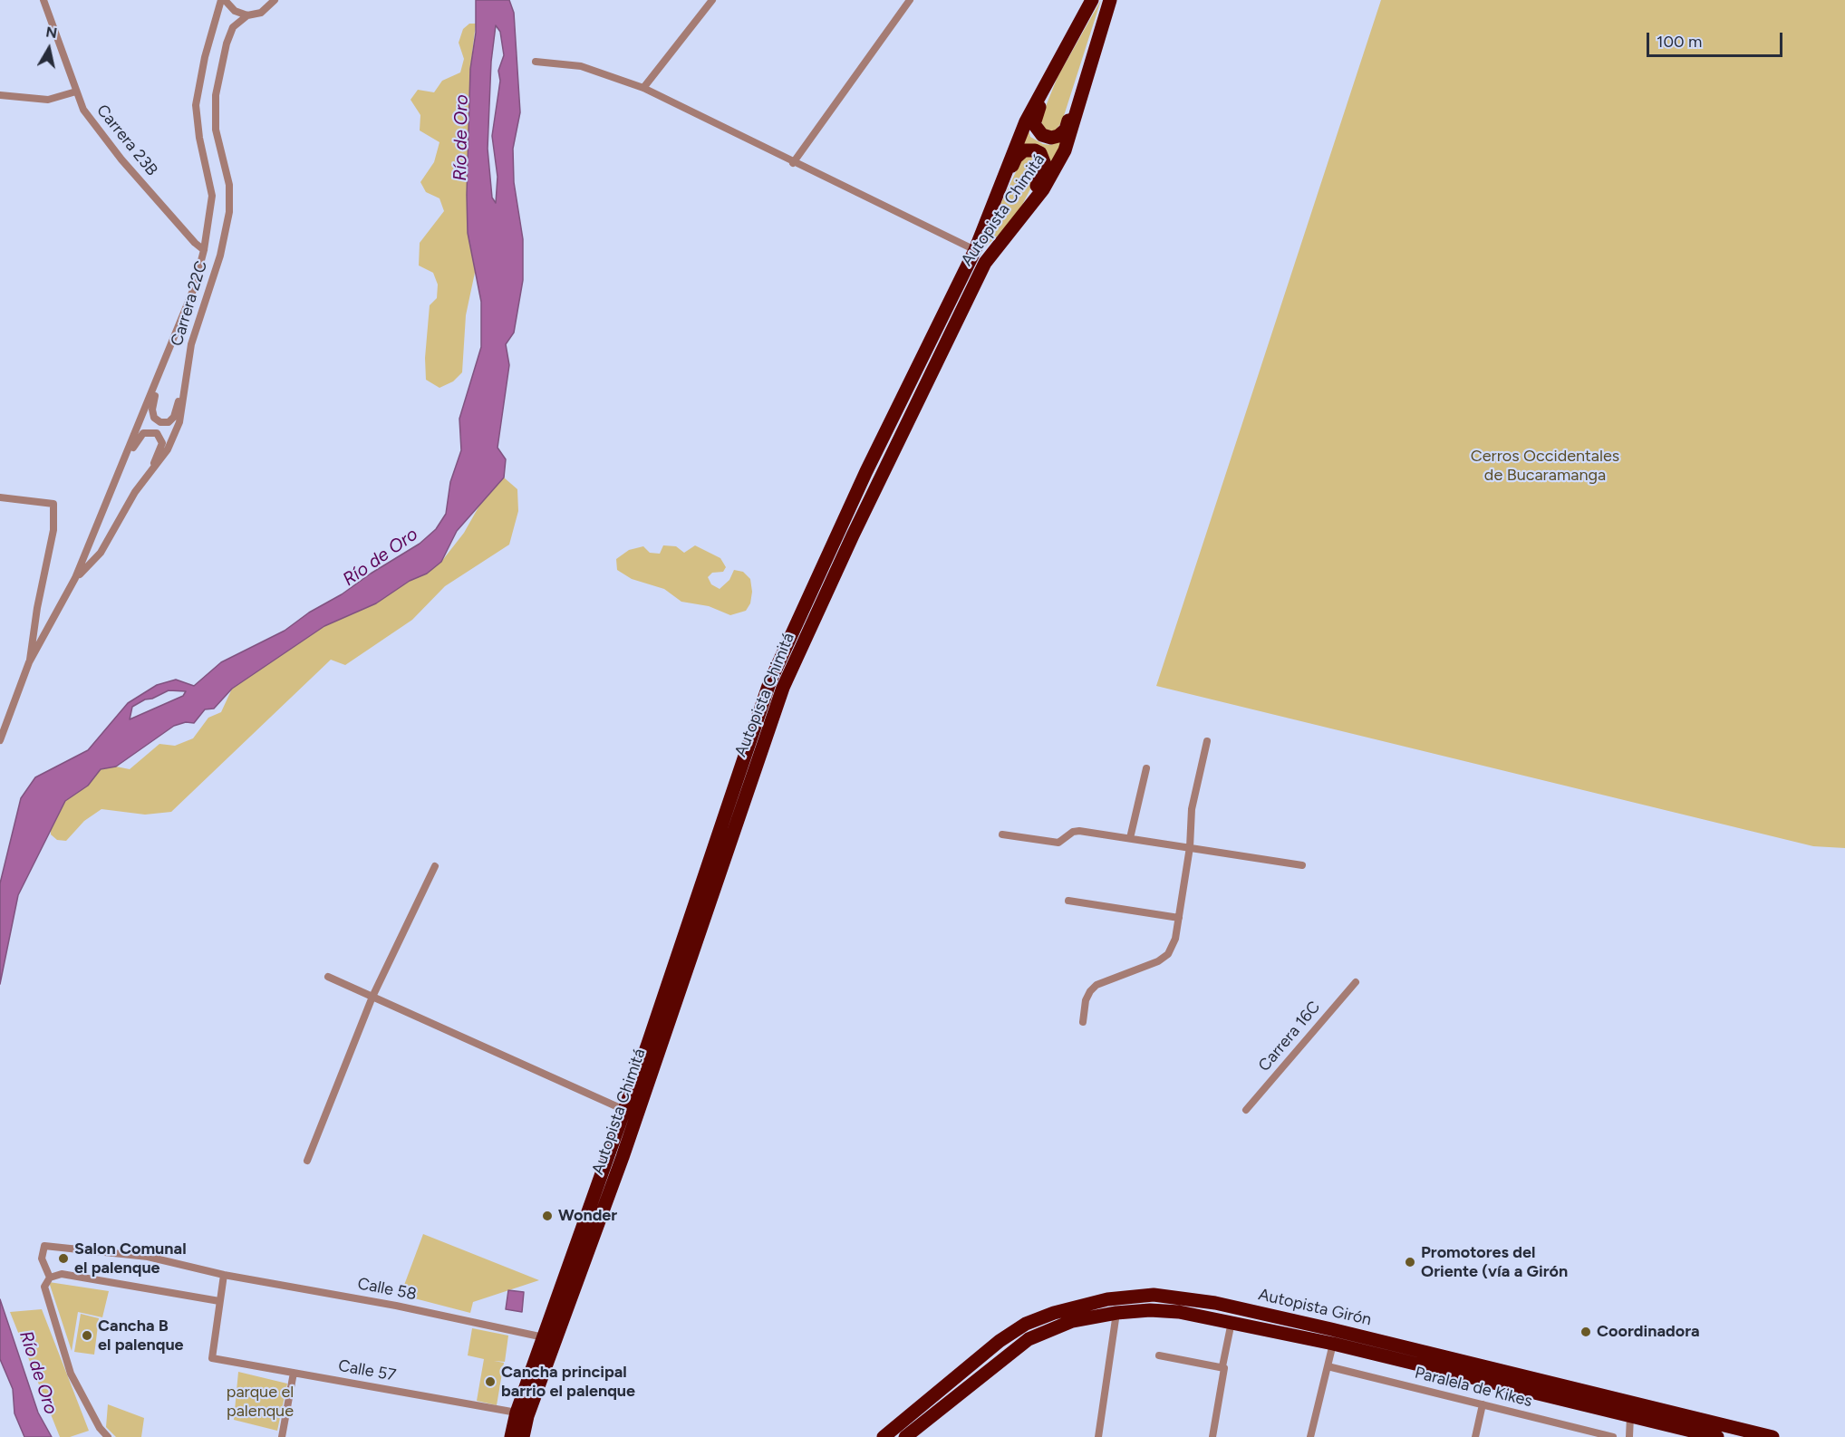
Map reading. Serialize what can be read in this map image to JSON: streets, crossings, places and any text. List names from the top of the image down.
{
  "streets": {
    "highway": ["Autopista Chimitá", "Autopista Girón"],
    "street": [
      "Carrera 23B",
      "Carrera 22C",
      "Carrera 16C",
      "Calle 58",
      "Calle 57",
      "Paralela de Kikes"
    ]
  },
  "crossings": [
    ["Carrera 23B", "Carrera 22C"],
    ["Autopista Chimitá", "Calle 58"],
    ["Autopista Chimitá", "Calle 57"]
  ],
  "water": ["Río de Oro"],
  "parks": ["Cerros Occidentales de Bucaramanga", "parque el palenque"],
  "places": [
    "Wonder",
    "Salon Comunal el palenque",
    "Promotores del Oriente (vía a Girón",
    "Coordinadora",
    "Cancha B el palenque",
    "Cancha principal barrio el palenque"
  ],
  "scale_bar": "100 m",
  "north": "top"
}
